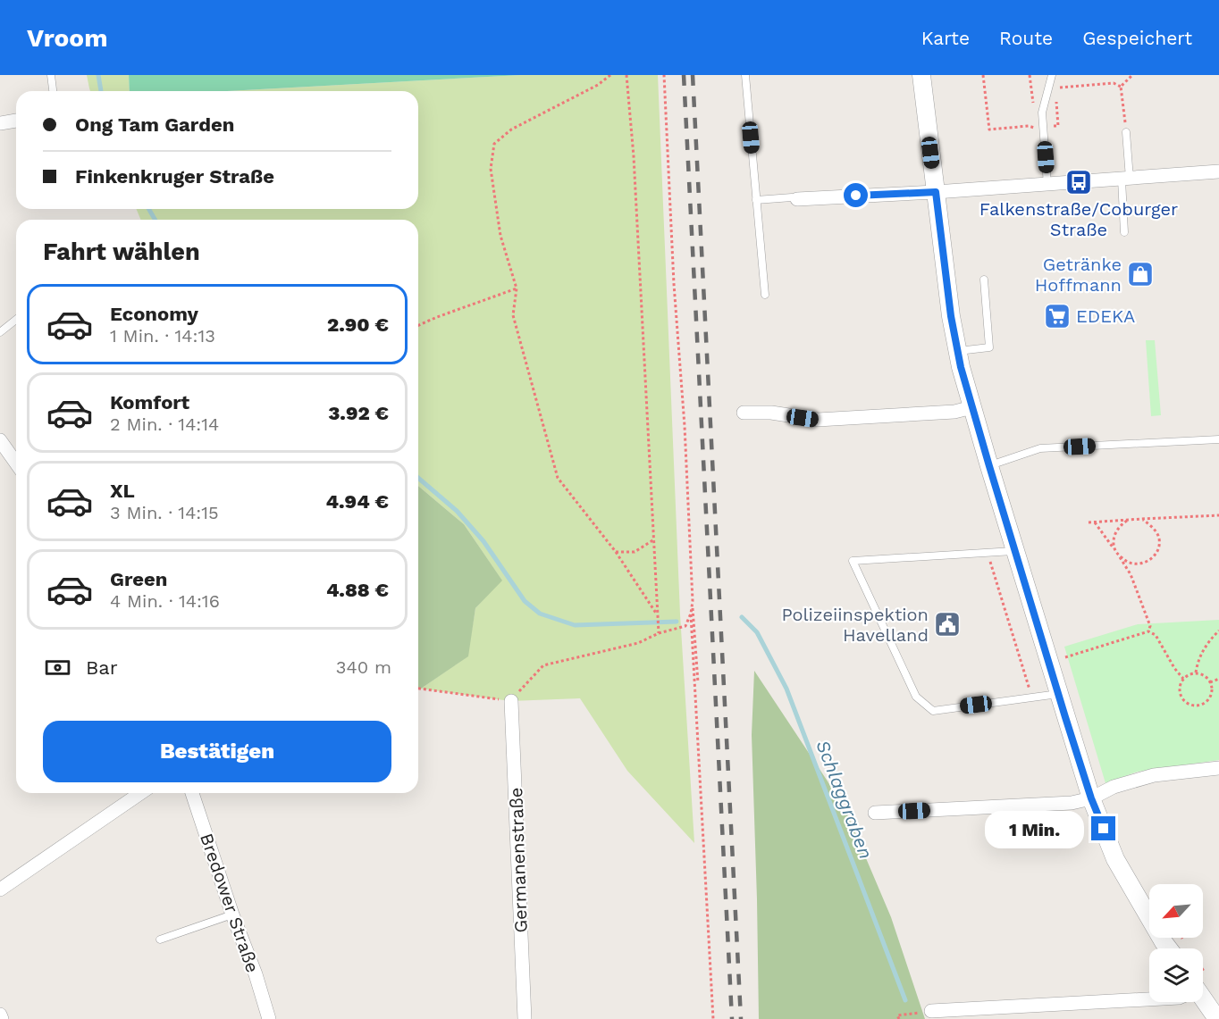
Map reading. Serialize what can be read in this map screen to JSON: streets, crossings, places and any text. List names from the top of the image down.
{
  "streets": {
    "street": ["Germanenstraße", "Bredower Straße"]
  },
  "water": ["Schlaggraben"],
  "places": {
    "bus stop": ["Falkenstraße/Coburger Straße"],
    "shop": ["Getränke Hoffmann"],
    "supermarket": ["EDEKA"],
    "public building": ["Polizeiinspektion Havelland"]
  },
  "north": "bottom left",
  "page": {
    "header": "Vroom",
    "nav": ["Karte", "Route", "Gespeichert"],
    "banner": ["Ong Tam Garden", "Finkenkruger Straße"],
    "heading": "Fahrt wählen",
    "list": [
      {
        "name": "Economy",
        "note": "1 Min. · 14:13",
        "value": "2.90 €"
      },
      {
        "name": "Komfort",
        "note": "2 Min. · 14:14",
        "value": "3.92 €"
      },
      {
        "name": "XL",
        "note": "3 Min. · 14:15",
        "value": "4.94 €"
      },
      {
        "name": "Green",
        "note": "4 Min. · 14:16",
        "value": "4.88 €"
      }
    ],
    "pay": ["Bar", "340 m"],
    "buttons": "Bestätigen",
    "bubble": "1 Min."
  }
}
